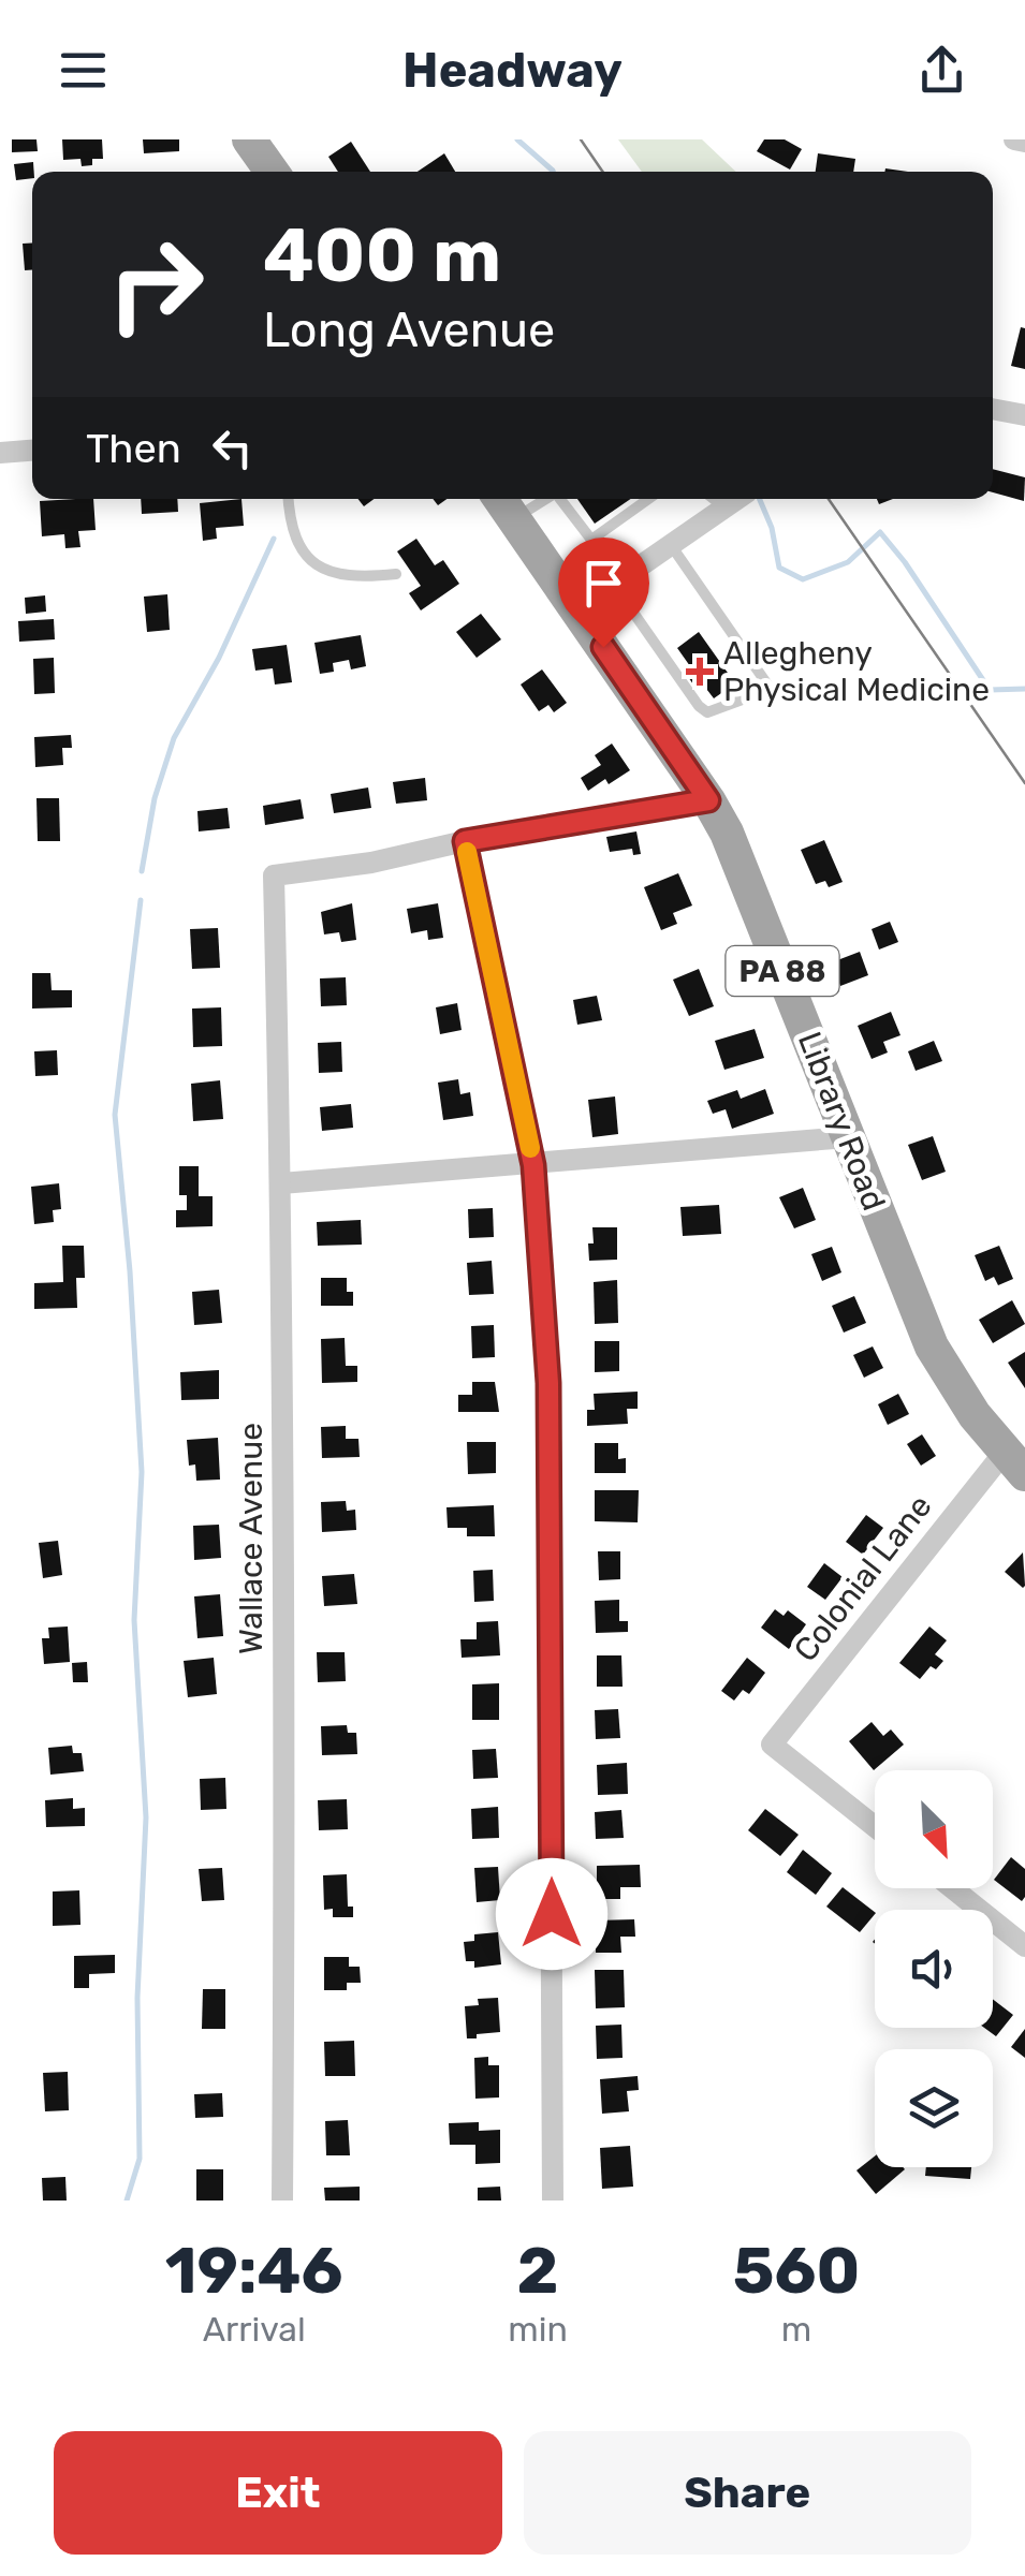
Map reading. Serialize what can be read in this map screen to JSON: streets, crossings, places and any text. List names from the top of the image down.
{
  "streets": {
    "main road": ["PA 88", "Library Road"],
    "street": ["Wallace Avenue", "Colonial Lane"]
  },
  "crossings": [
    ["Library Road", "Colonial Lane"]
  ],
  "places": {
    "health": ["Allegheny Physical Medicine"]
  },
  "north": "bottom right",
  "page": {
    "header": "Headway",
    "turn": ["400 m", "Long Avenue"],
    "then": "Then",
    "eta": [
      "19:46",
      "Arrival",
      "2",
      "min",
      "560",
      "m"
    ],
    "buttons": ["Exit", "Share"]
  }
}
